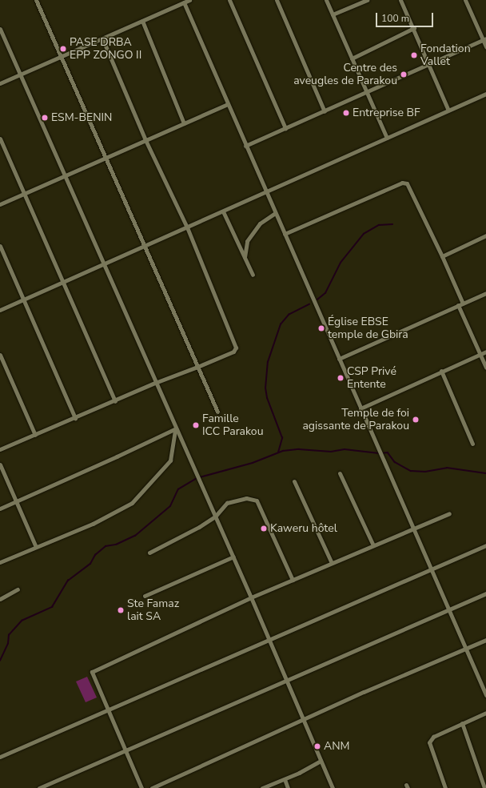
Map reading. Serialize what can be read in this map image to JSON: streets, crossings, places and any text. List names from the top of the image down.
{
  "places": [
    "PASE DRBA EPP ZONGO II",
    "Fondation Vallet",
    "Centre des aveugles de Parakou",
    "Entreprise BF",
    "ESM-BENIN",
    "Église EBSE temple de Gbira",
    "CSP Privé Entente",
    "Temple de foi agissante de Parakou",
    "Famille ICC Parakou",
    "Kaweru hôtel",
    "Ste Famaz lait SA",
    "ANM"
  ],
  "scale_bar": "100 m"
}
